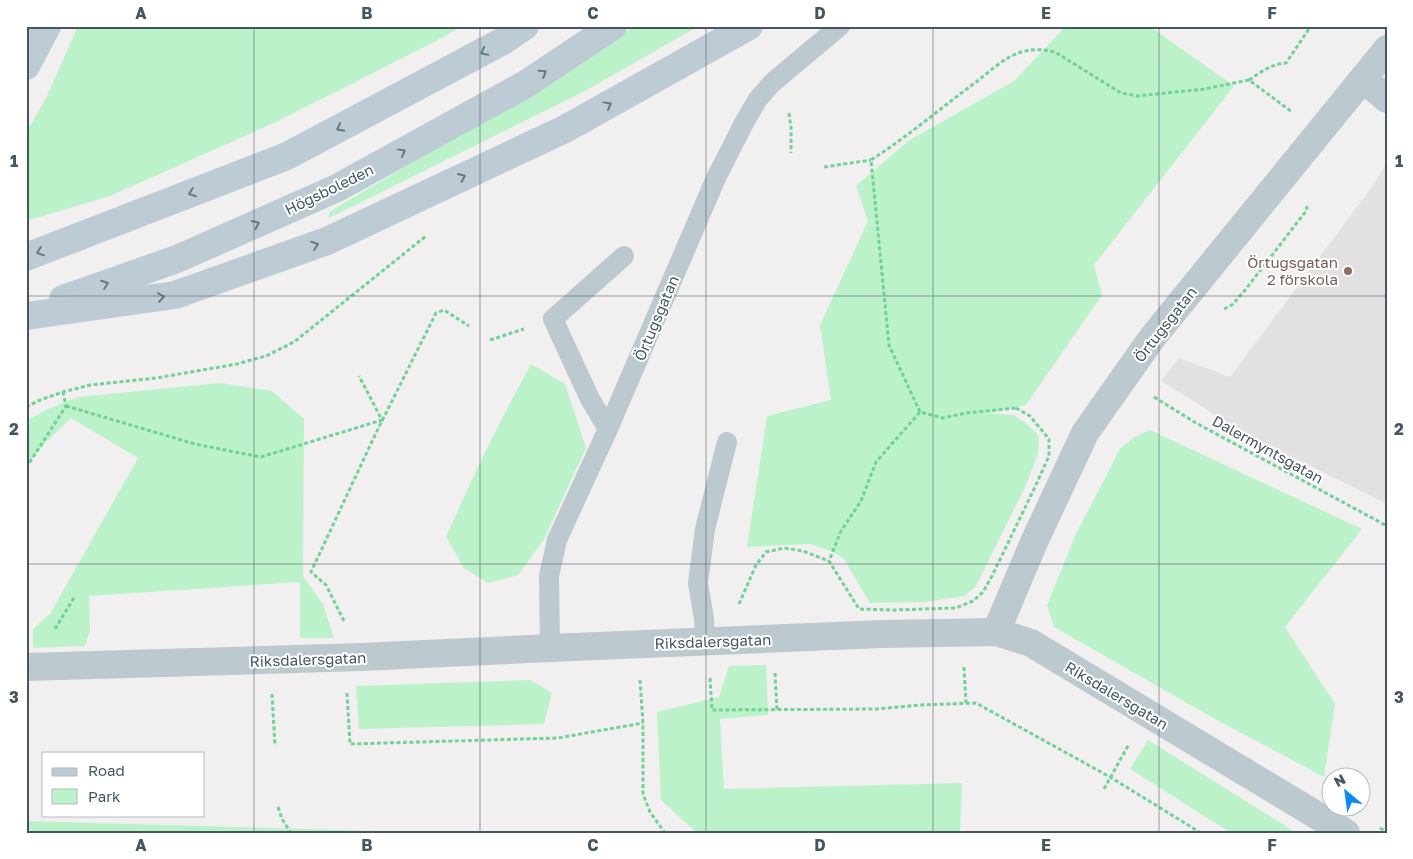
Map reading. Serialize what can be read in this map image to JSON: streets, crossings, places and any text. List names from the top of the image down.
{
  "streets": {
    "main road": ["Högsboleden"],
    "street": ["Örtugsgatan", "Riksdalersgatan"],
    "path": ["Dalermyntsgatan"]
  },
  "crossings": [
    ["Örtugsgatan", "Riksdalersgatan"]
  ],
  "places": ["Örtugsgatan 2 förskola"],
  "legend": ["Road", "Park"],
  "north": "top left",
  "grid": {
    "columns": [
      "A",
      "B",
      "C",
      "D",
      "E",
      "F"
    ],
    "rows": ["1", "2", "3"]
  }
}
